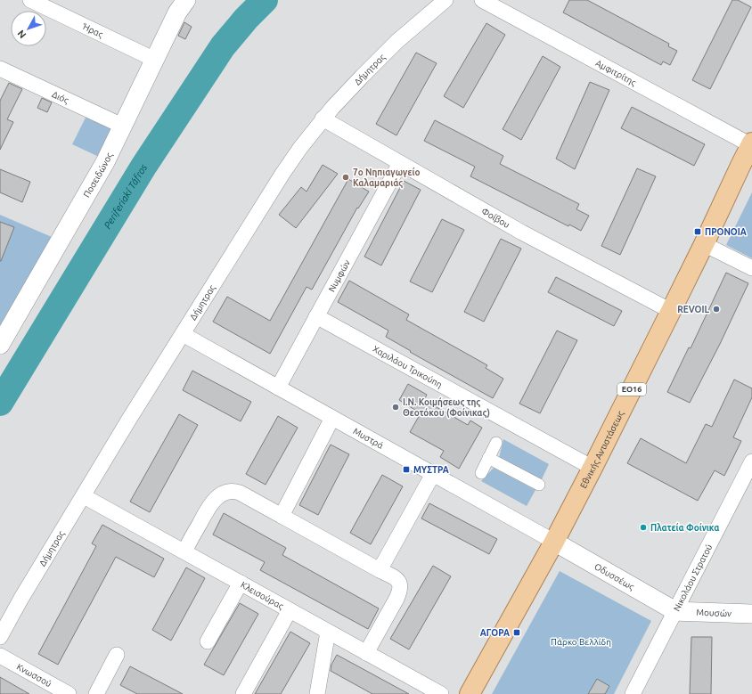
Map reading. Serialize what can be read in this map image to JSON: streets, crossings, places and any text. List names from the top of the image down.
{
  "streets": {
    "main road": ["ΕΟ16", "Εθνικής Αντιστάσεως"],
    "street": [
      "Ήρας",
      "Δήμητρας",
      "Αμφιτρίτης",
      "Διός",
      "Ποσειδώνος",
      "Φοίβου",
      "Νυμφών",
      "Χαριλάου Τρικούπη",
      "Μυστρά",
      "Οδυσσέως",
      "Νικολάου Στρατού",
      "Κλεισούρας",
      "Μουσών",
      "Κνωσσού"
    ]
  },
  "crossings": [
    ["Ήρας", "Ποσειδώνος"],
    ["Δήμητρας", "Φοίβου"],
    ["Δήμητρας", "Μυστρά"],
    ["Δήμητρας", "Κλεισούρας"],
    ["Αμφιτρίτης", "Εθνικής Αντιστάσεως"],
    ["Διός", "Ποσειδώνος"],
    ["Φοίβου", "Νυμφών"],
    ["Φοίβου", "Εθνικής Αντιστάσεως"],
    ["Νυμφών", "Χαριλάου Τρικούπη"],
    ["Νυμφών", "Μυστρά"],
    ["Χαριλάου Τρικούπη", "Εθνικής Αντιστάσεως"],
    ["Μυστρά", "Εθνικής Αντιστάσεως"],
    ["Μυστρά", "Οδυσσέως"],
    ["Εθνικής Αντιστάσεως", "Οδυσσέως"],
    ["Οδυσσέως", "Νικολάου Στρατού"],
    ["Οδυσσέως", "Μουσών"],
    ["Νικολάου Στρατού", "Μουσών"]
  ],
  "water": ["Periferiakí Táfros"],
  "parks": ["Πάρκο Βελλίδη"],
  "places": {
    "other": [
      "7ο Νηπιαγωγείο Καλαμαριάς",
      "REVOIL",
      "Ι.Ν. Κοιμήσεως της Θεοτόκου (Φοίνικας)",
      "Πλατεία Φοίνικα"
    ],
    "transit": ["ΠΡΟΝΟΙΑ", "ΜΥΣΤΡΑ", "ΑΓΟΡΑ"]
  },
  "north": "bottom left"
}
